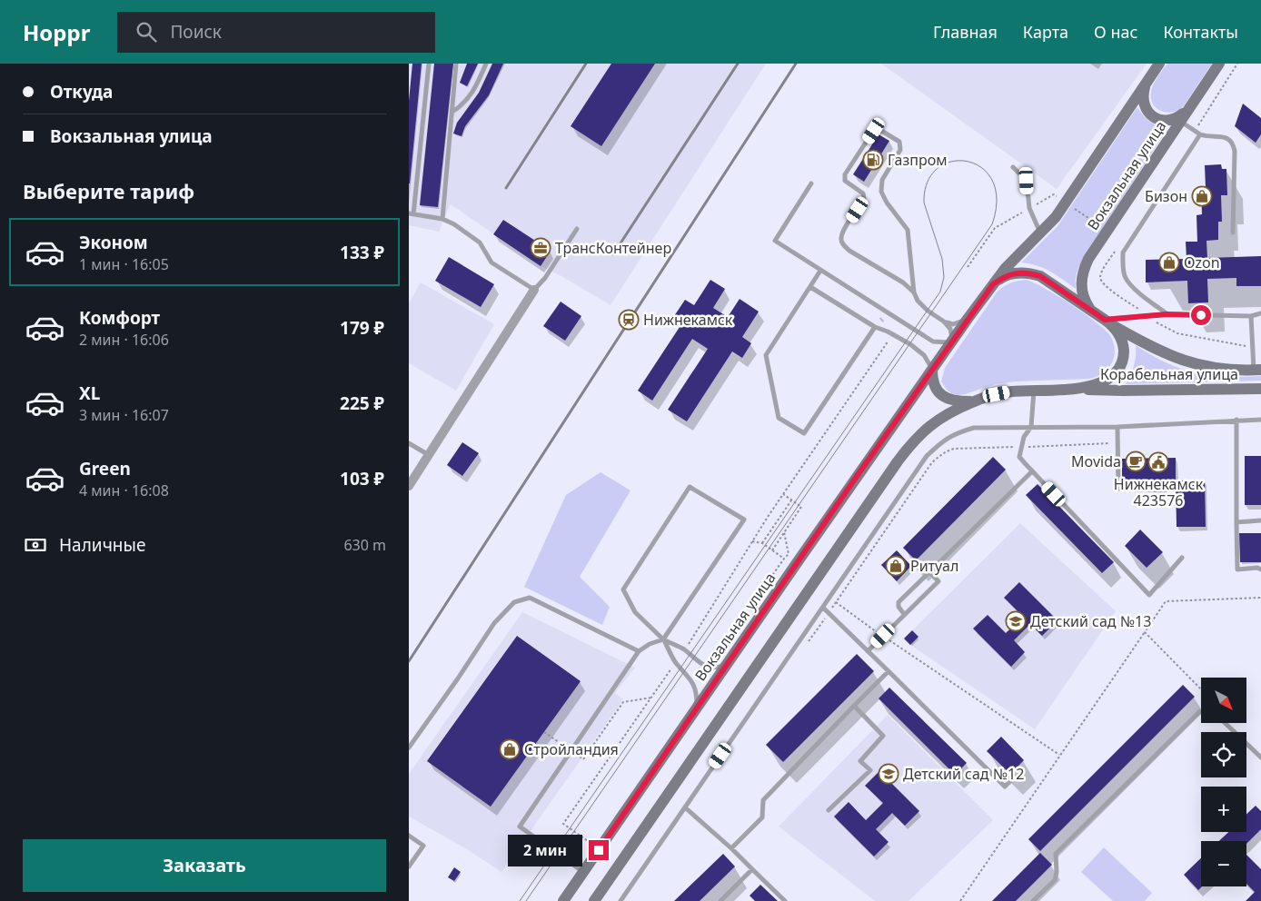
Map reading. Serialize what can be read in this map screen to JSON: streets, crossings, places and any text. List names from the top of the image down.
{
  "streets": {
    "main road": ["Вокзальная улица", "Корабельная улица"]
  },
  "crossings": [
    ["Вокзальная улица", "Корабельная улица"]
  ],
  "places": {
    "fuel station": ["Газпром"],
    "shop": [
      "Бизон",
      "Ozon",
      "Ритуал",
      "Стройландия"
    ],
    "office": ["ТрансКонтейнер"],
    "station": ["Нижнекамск"],
    "cafe": ["Movida"],
    "public building": ["Нижнекамск 423576"],
    "school or university": ["Детский сад №13", "Детский сад №12"]
  },
  "north": "bottom right",
  "page": {
    "header": "Hoppr",
    "search": "Поиск",
    "nav": [
      "Главная",
      "Карта",
      "О нас",
      "Контакты"
    ],
    "banner": ["Откуда", "Вокзальная улица"],
    "heading": "Выберите тариф",
    "list": [
      {
        "name": "Эконом",
        "note": "1 мин · 16:05",
        "value": "133 ₽"
      },
      {
        "name": "Комфорт",
        "note": "2 мин · 16:06",
        "value": "179 ₽"
      },
      {
        "name": "XL",
        "note": "3 мин · 16:07",
        "value": "225 ₽"
      },
      {
        "name": "Green",
        "note": "4 мин · 16:08",
        "value": "103 ₽"
      }
    ],
    "pay": ["Наличные", "630 m"],
    "map_buttons": ["+", "−"],
    "buttons": "Заказать",
    "bubble": "2 мин"
  }
}
